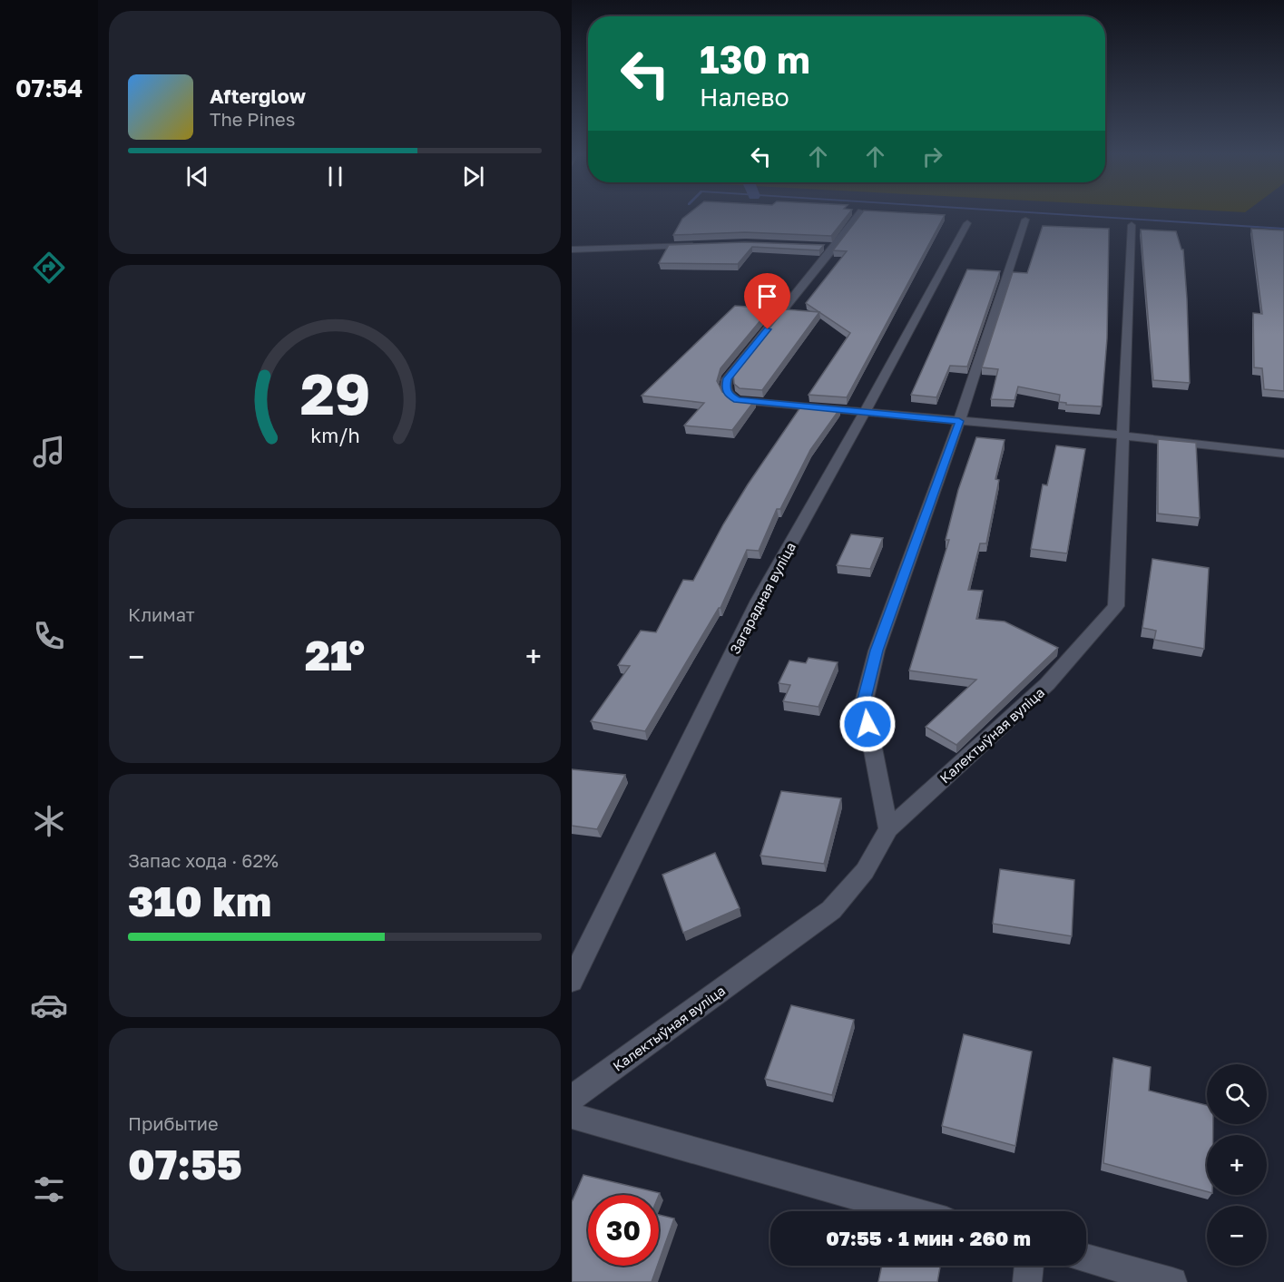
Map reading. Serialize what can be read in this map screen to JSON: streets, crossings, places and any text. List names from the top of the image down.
{
  "streets": {
    "street": ["Загарадная вуліца", "Калектыўная вуліца"]
  },
  "page": {
    "tabs": "07:54",
    "turn": ["130 m", "Налево"],
    "song": ["Afterglow", "The Pines"],
    "tile": [
      "Климат",
      ["Запас хода · 62%", "310 km"],
      ["Прибытие", "07:55"]
    ],
    "heat": ["−", "21°", "+"],
    "map_buttons": ["+", "−"],
    "limit": "30",
    "trip": "07:55 · 1 мин · 260 m",
    "gauge": ["29", "km/h"]
  }
}
